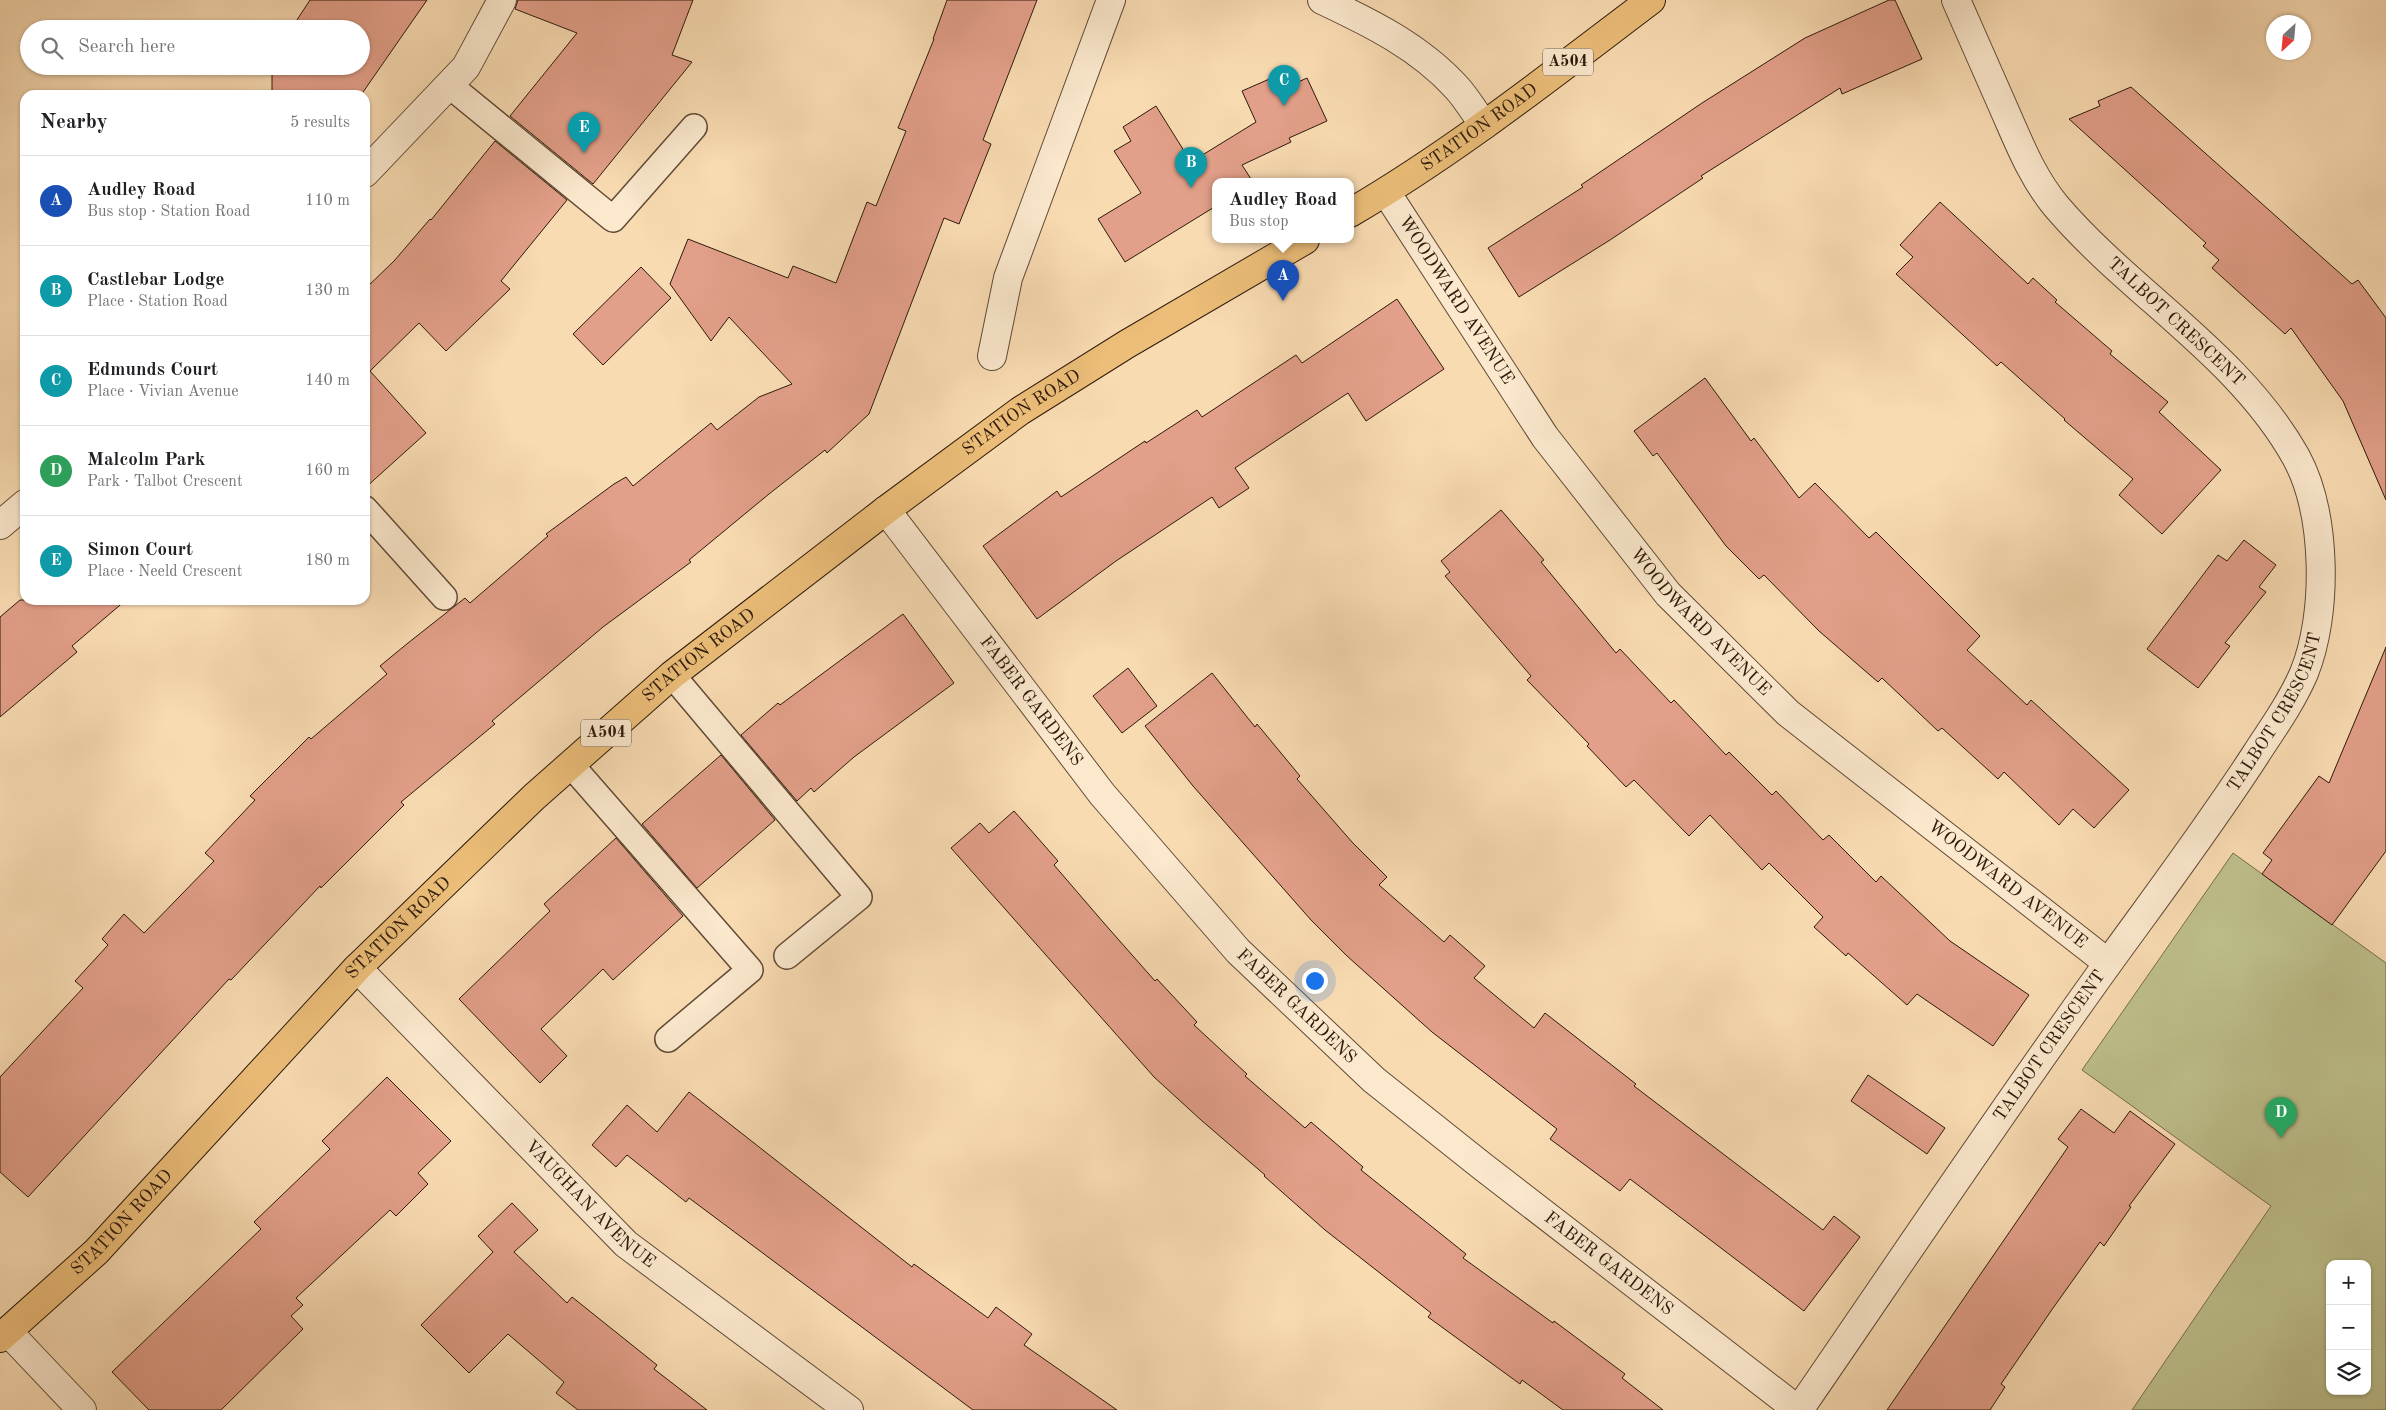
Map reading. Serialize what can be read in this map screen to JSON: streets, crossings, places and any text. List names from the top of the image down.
{
  "streets": {
    "main road": ["A504", "STATION ROAD"],
    "street": [
      "WOODWARD AVENUE",
      "TALBOT CRESCENT",
      "FABER GARDENS",
      "VAUGHAN AVENUE"
    ]
  },
  "crossings": [
    ["STATION ROAD", "WOODWARD AVENUE"],
    ["STATION ROAD", "FABER GARDENS"],
    ["STATION ROAD", "VAUGHAN AVENUE"],
    ["WOODWARD AVENUE", "TALBOT CRESCENT"],
    ["TALBOT CRESCENT", "FABER GARDENS"]
  ],
  "north": "bottom left",
  "page": {
    "search": "Search here",
    "pins": [
      "C",
      "E",
      "B",
      "A",
      "D"
    ],
    "heading": ["Nearby", "5 results"],
    "list": [
      {
        "mark": "A",
        "name": "Audley Road",
        "note": "Bus stop · Station Road",
        "value": "110 m"
      },
      {
        "mark": "B",
        "name": "Castlebar Lodge",
        "note": "Place · Station Road",
        "value": "130 m"
      },
      {
        "mark": "C",
        "name": "Edmunds Court",
        "note": "Place · Vivian Avenue",
        "value": "140 m"
      },
      {
        "mark": "D",
        "name": "Malcolm Park",
        "note": "Park · Talbot Crescent",
        "value": "160 m"
      },
      {
        "mark": "E",
        "name": "Simon Court",
        "note": "Place · Neeld Crescent",
        "value": "180 m"
      }
    ],
    "popup": ["Audley Road", "Bus stop"],
    "map_buttons": ["+", "−"]
  }
}
